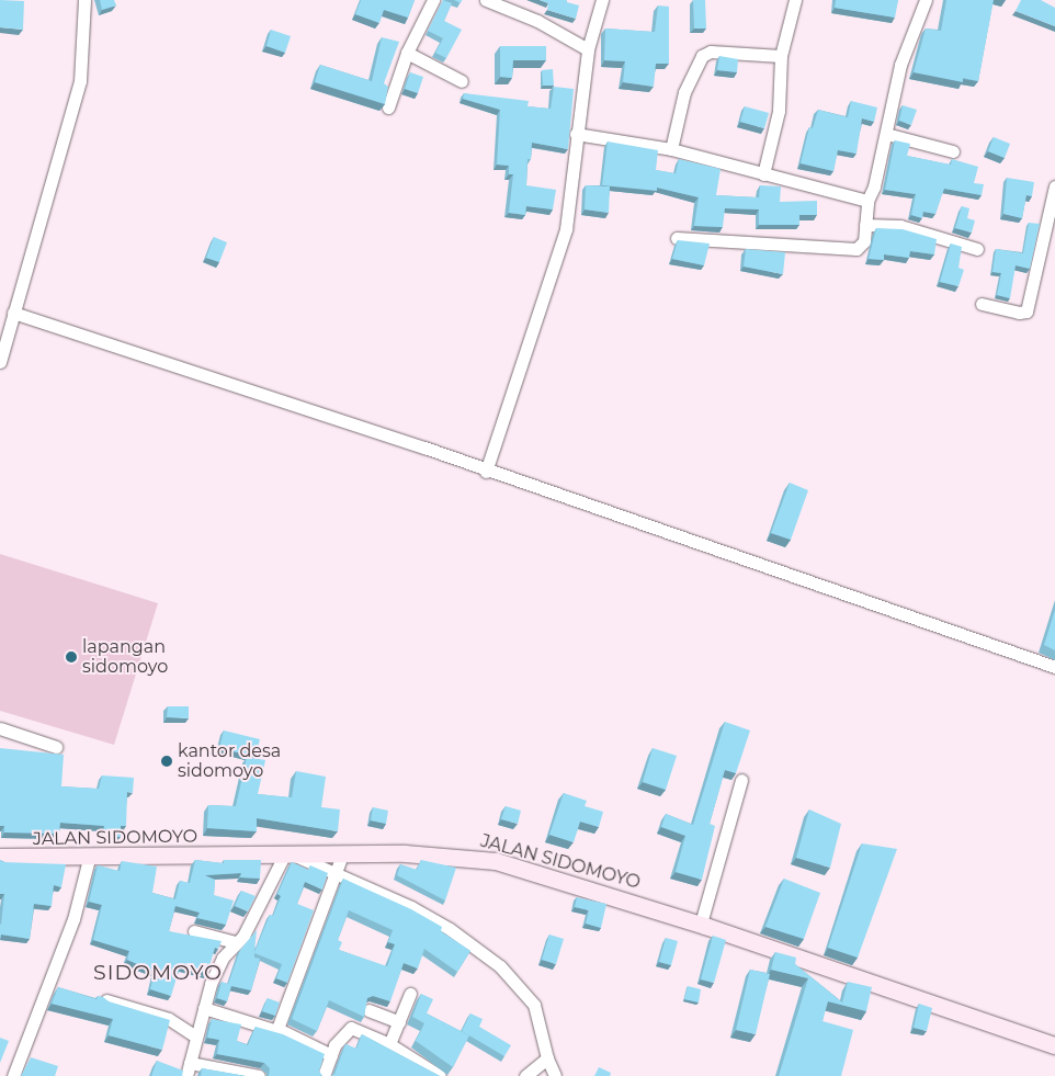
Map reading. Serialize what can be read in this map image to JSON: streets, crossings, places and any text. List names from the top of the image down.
{
  "streets": {
    "main road": ["JALAN SIDOMOYO"]
  },
  "districts": ["SIDOMOYO"],
  "places": ["lapangan sidomoyo", "kantor desa sidomoyo"]
}
